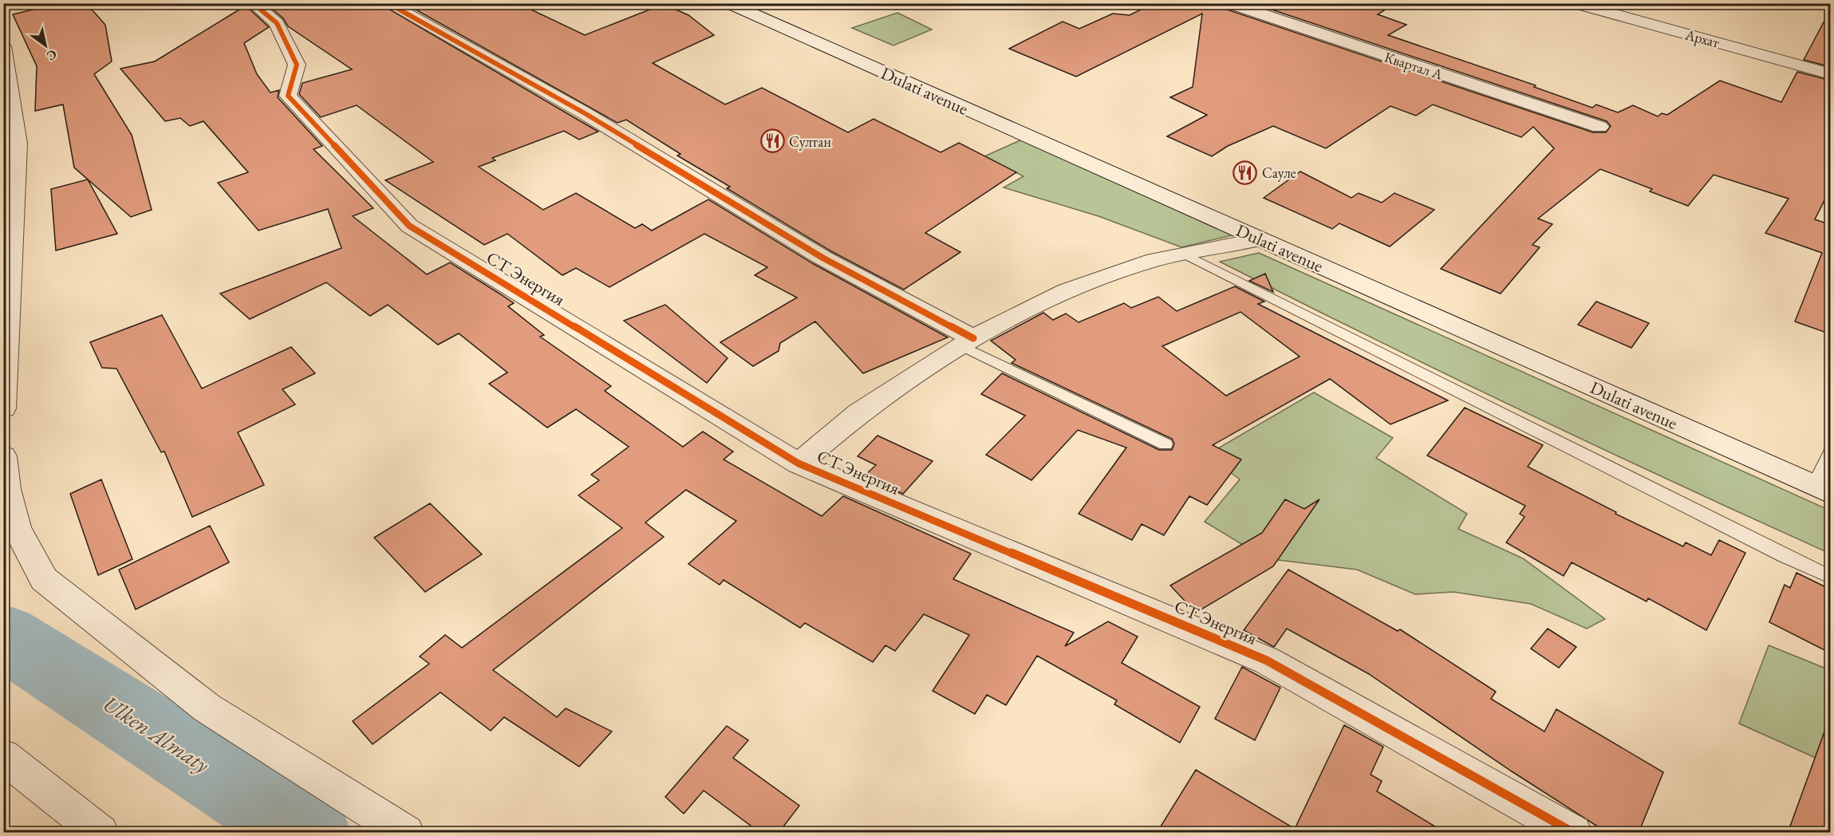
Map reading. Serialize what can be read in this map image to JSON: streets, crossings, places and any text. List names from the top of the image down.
{
  "streets": {
    "street": [
      "Архат",
      "Квартал А",
      "Dulati avenue",
      "СТ Энергия"
    ]
  },
  "water": ["Ulken Almaty"],
  "places": {
    "restaurant": ["Султан", "Сауле"]
  },
  "north": "bottom right"
}
